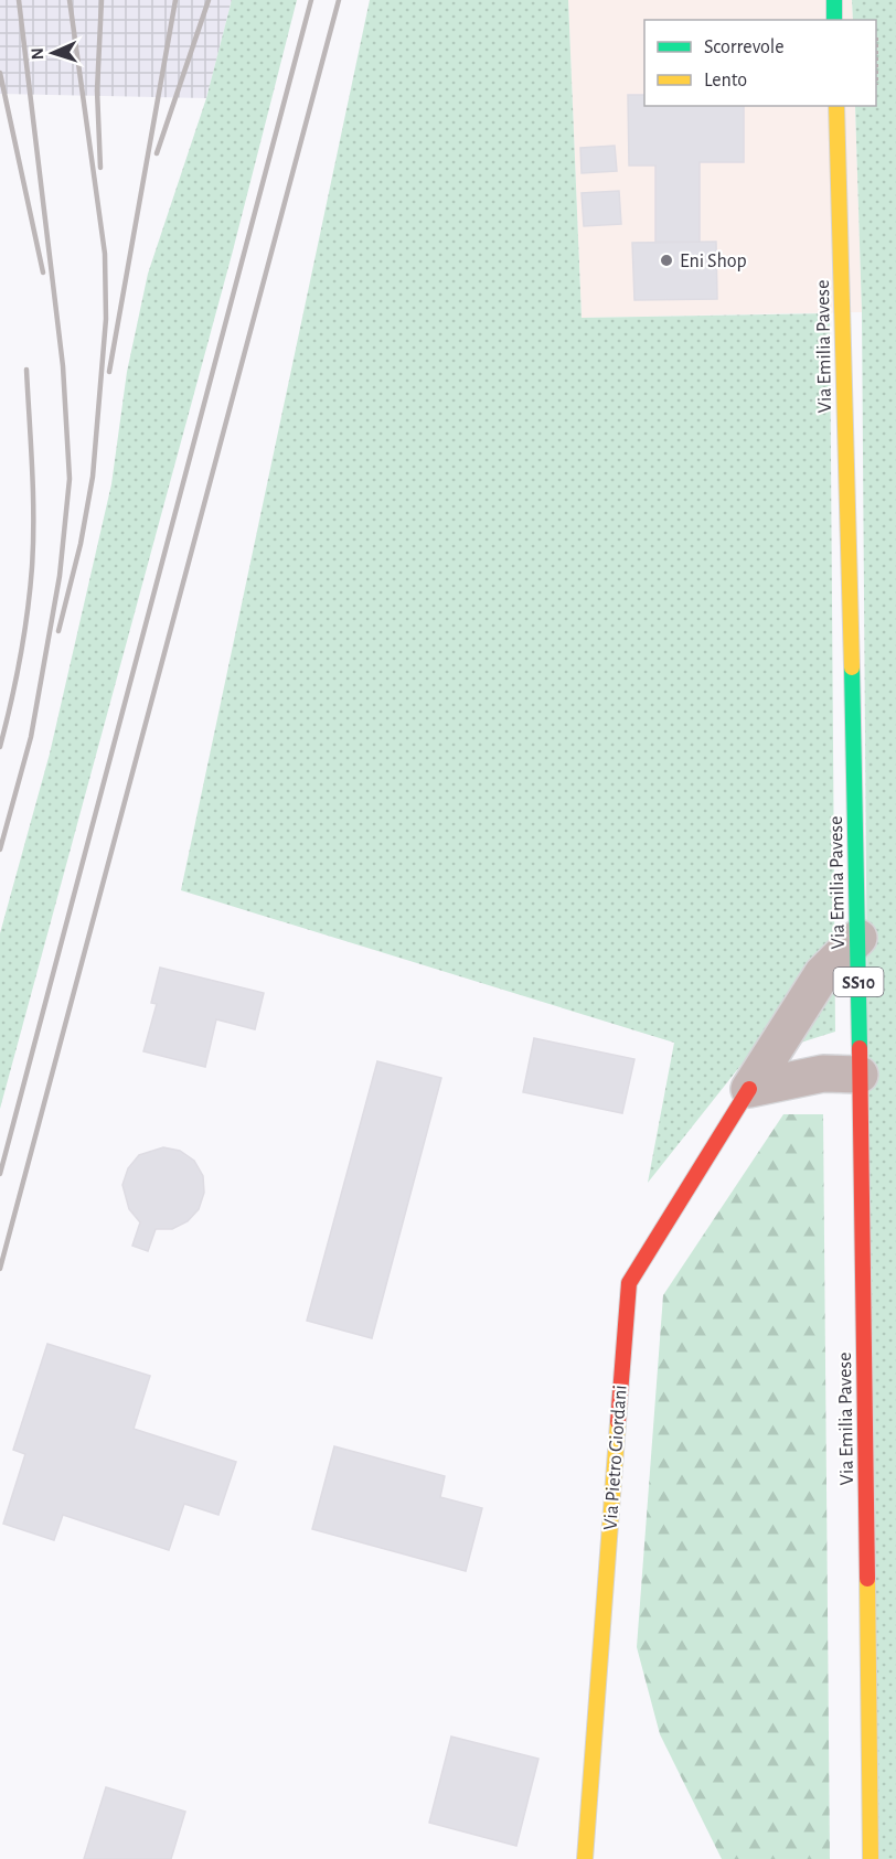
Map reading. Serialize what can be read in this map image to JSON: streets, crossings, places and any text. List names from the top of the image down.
{
  "streets": {
    "main road": ["Via Emilia Pavese", "SS10", "Via Pietro Giordani"]
  },
  "crossings": [
    ["Via Emilia Pavese", "Via Pietro Giordani"]
  ],
  "places": ["Eni Shop"],
  "legend": ["Scorrevole", "Lento"],
  "north": "left"
}
